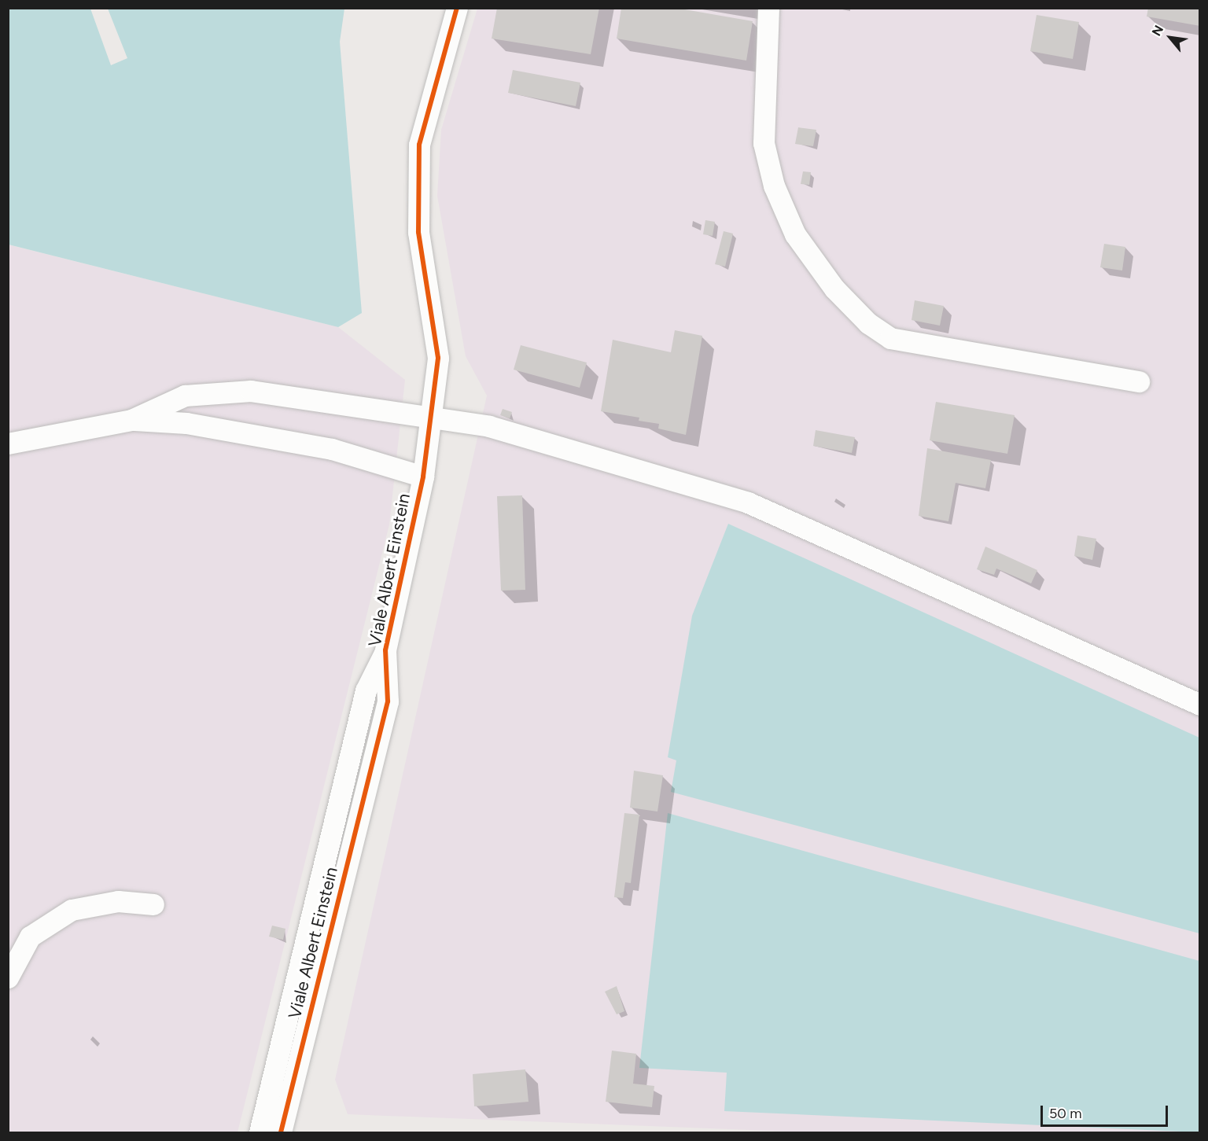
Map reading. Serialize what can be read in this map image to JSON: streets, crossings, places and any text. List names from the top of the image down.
{
  "streets": {
    "street": ["Viale Albert Einstein"]
  },
  "scale_bar": "50 m",
  "north": "top left"
}
